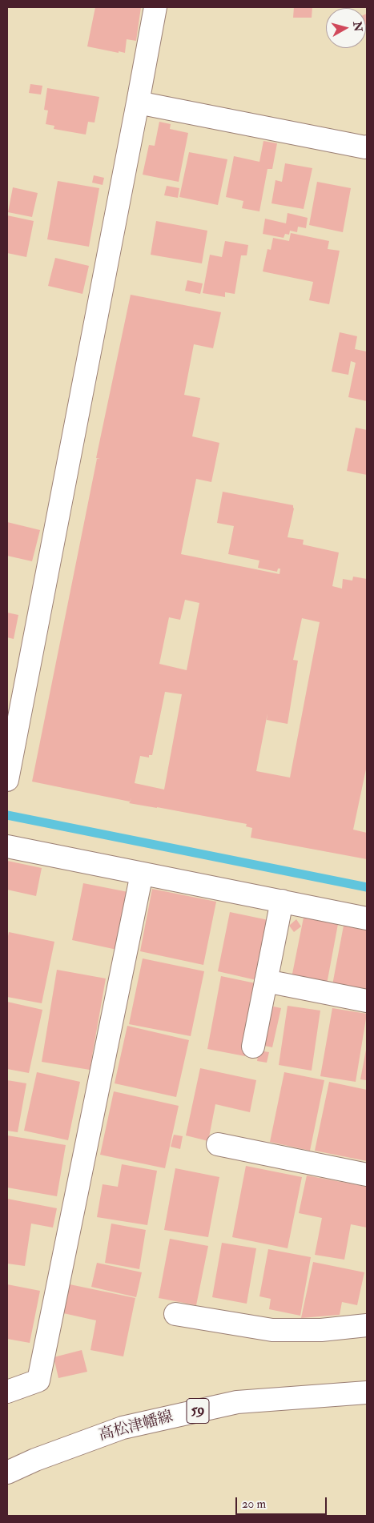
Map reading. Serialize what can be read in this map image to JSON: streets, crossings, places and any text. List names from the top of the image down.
{
  "streets": {
    "street": ["59", "高松津幡線"]
  },
  "scale_bar": "20 m",
  "north": "right"
}
